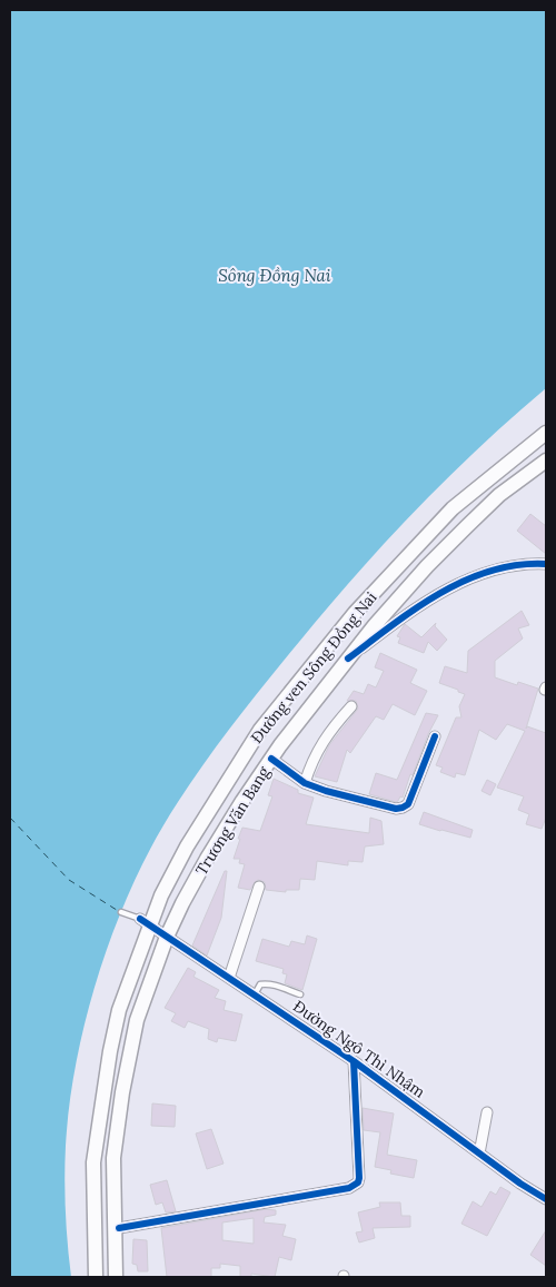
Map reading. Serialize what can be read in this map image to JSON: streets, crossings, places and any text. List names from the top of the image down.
{
  "streets": {
    "main road": ["Đường ven Sông Đồng Nai", "Trương Văn Bang"],
    "street": ["Đường Ngô Thì Nhậm"]
  },
  "crossings": [
    ["Đường ven Sông Đồng Nai", "Đường Ngô Thì Nhậm"],
    ["Trương Văn Bang", "Đường Ngô Thì Nhậm"]
  ],
  "water": ["Sông Đồng Nai"]
}
